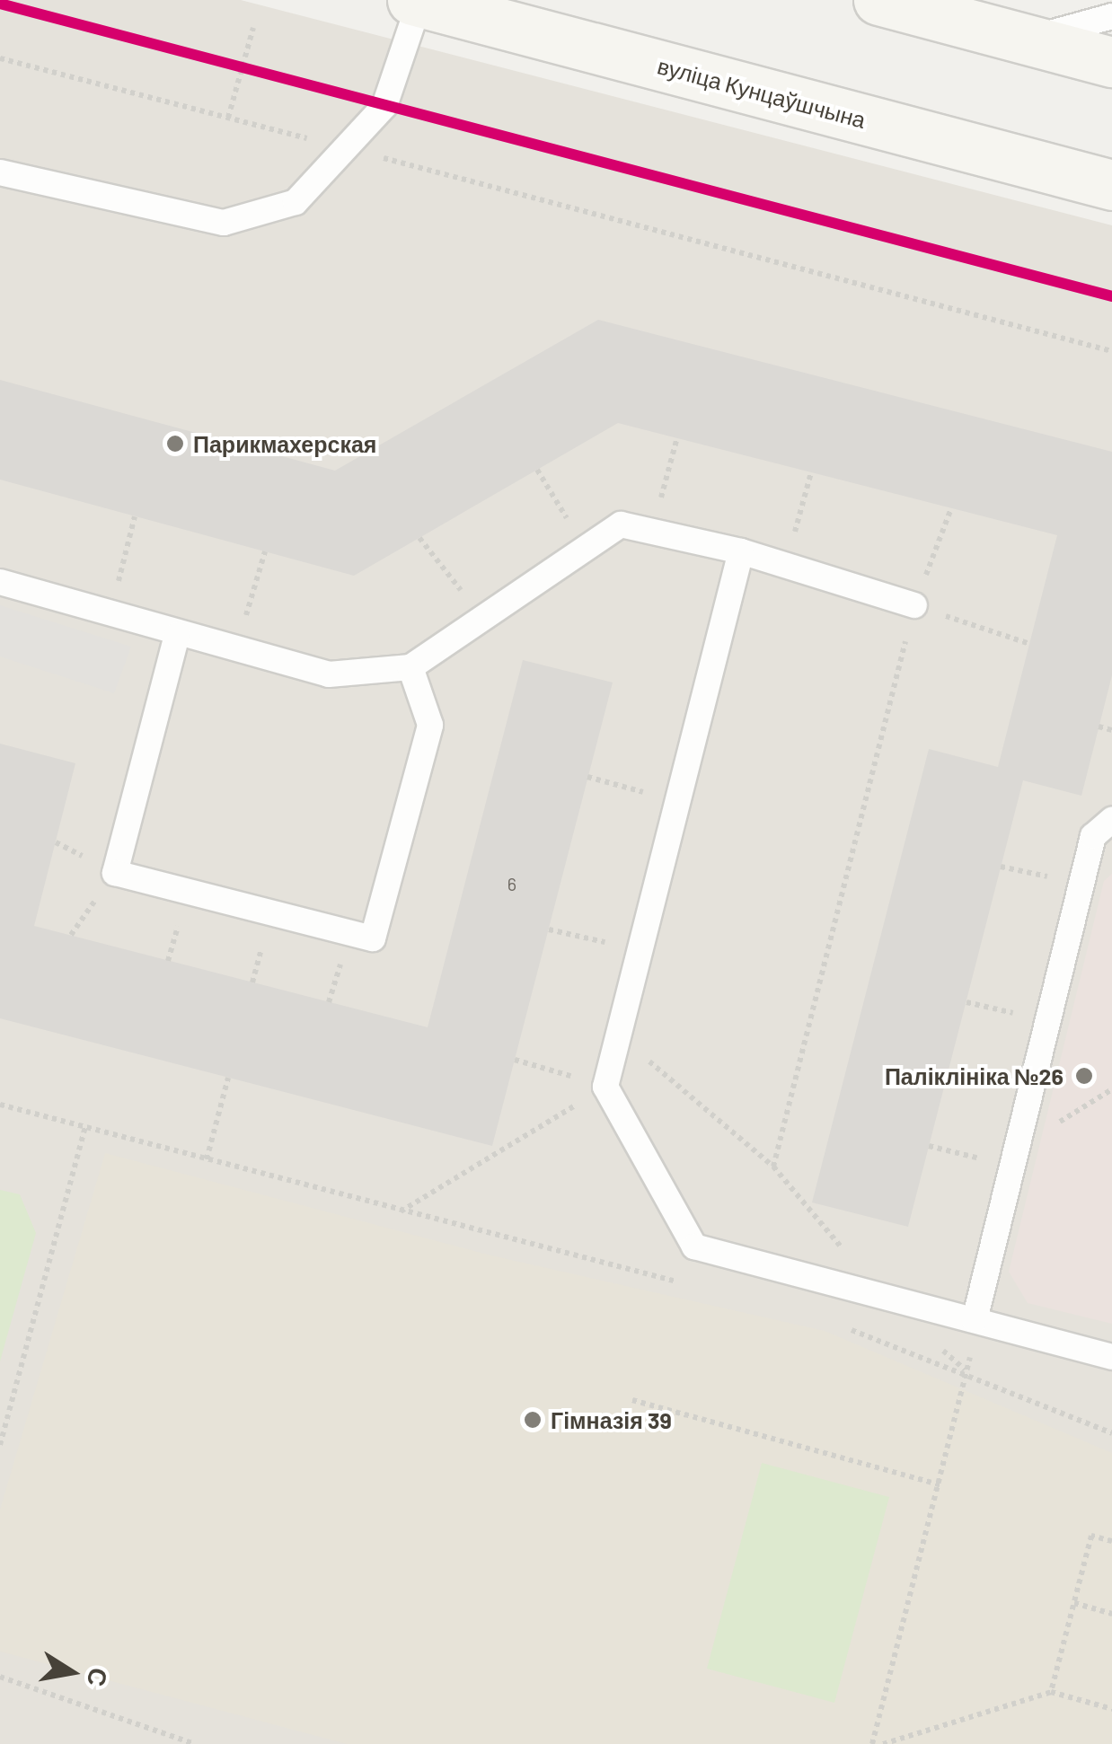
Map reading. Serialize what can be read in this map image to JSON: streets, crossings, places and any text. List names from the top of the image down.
{
  "streets": {
    "main road": ["вуліца Кунцаўшчына"]
  },
  "places": ["Парикмахерская", "Паліклініка №26", "Гімназія 39"],
  "house_numbers": ["6"],
  "north": "right"
}
